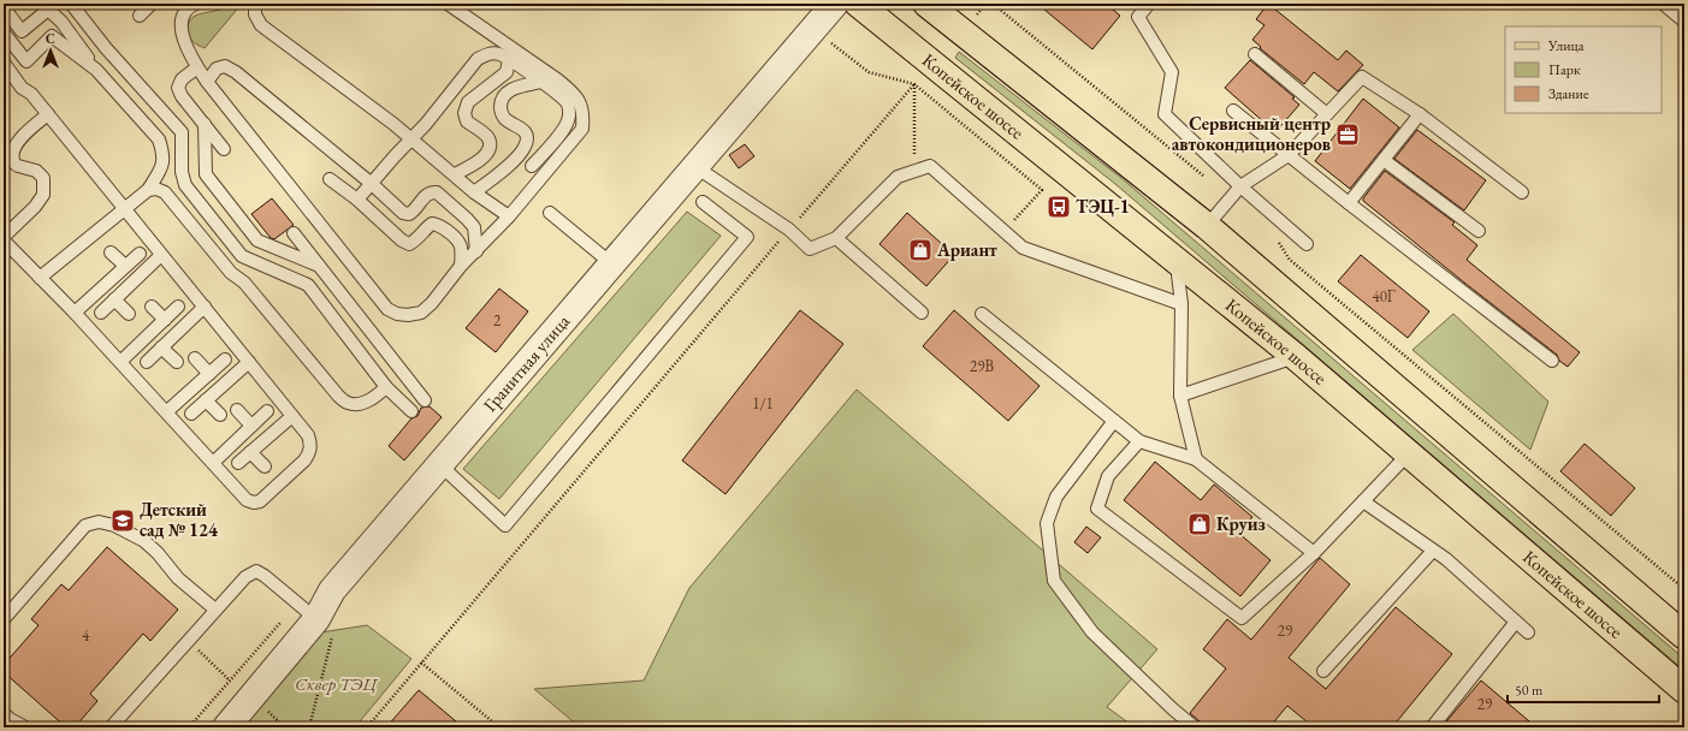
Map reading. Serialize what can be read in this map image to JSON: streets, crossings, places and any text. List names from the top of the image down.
{
  "streets": {
    "main road": ["Копейское шоссе"],
    "street": ["Гранитная улица"]
  },
  "parks": ["Сквер ТЭЦ"],
  "places": {
    "office": ["Сервисный центр автокондиционеров"],
    "bus stop": ["ТЭЦ-1"],
    "shop": ["Ариант", "Круиз"],
    "school or university": ["Детский сад № 124"]
  },
  "house_numbers": [
    "40Г",
    "2",
    "29В",
    "1/1",
    "29",
    "4",
    "29"
  ],
  "legend": ["Улица", "Парк", "Здание"],
  "scale_bar": "50 m",
  "north": "top"
}
